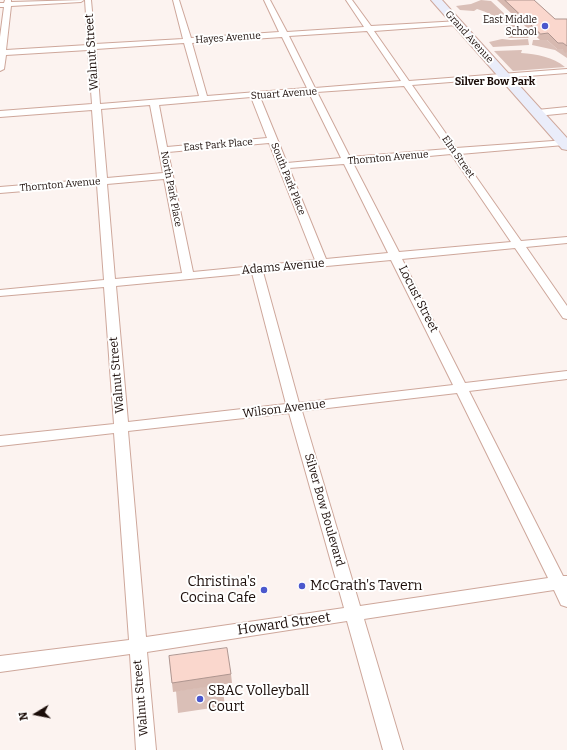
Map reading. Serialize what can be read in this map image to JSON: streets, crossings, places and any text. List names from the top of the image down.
{
  "streets": {
    "main road": ["Grand Avenue"],
    "street": [
      "Hayes Avenue",
      "Walnut Street",
      "Stuart Avenue",
      "East Park Place",
      "Elm Street",
      "Thornton Avenue",
      "South Park Place",
      "North Park Place",
      "Adams Avenue",
      "Locust Street",
      "Wilson Avenue",
      "Silver Bow Boulevard",
      "Howard Street"
    ]
  },
  "crossings": [
    ["Grand Avenue", "Hayes Avenue"],
    ["Grand Avenue", "Stuart Avenue"],
    ["Grand Avenue", "Thornton Avenue"],
    ["Hayes Avenue", "Walnut Street"],
    ["Hayes Avenue", "Elm Street"],
    ["Hayes Avenue", "Locust Street"],
    ["Walnut Street", "Stuart Avenue"],
    ["Walnut Street", "Thornton Avenue"],
    ["Walnut Street", "Adams Avenue"],
    ["Walnut Street", "Wilson Avenue"],
    ["Walnut Street", "Howard Street"],
    ["Stuart Avenue", "Elm Street"],
    ["Stuart Avenue", "South Park Place"],
    ["Stuart Avenue", "North Park Place"],
    ["Stuart Avenue", "Locust Street"],
    ["East Park Place", "South Park Place"],
    ["East Park Place", "North Park Place"],
    ["Elm Street", "Thornton Avenue"],
    ["Elm Street", "Adams Avenue"],
    ["Thornton Avenue", "South Park Place"],
    ["Thornton Avenue", "North Park Place"],
    ["Thornton Avenue", "Locust Street"],
    ["South Park Place", "Adams Avenue"],
    ["North Park Place", "Adams Avenue"],
    ["Adams Avenue", "Locust Street"],
    ["Adams Avenue", "Silver Bow Boulevard"],
    ["Locust Street", "Wilson Avenue"],
    ["Locust Street", "Howard Street"],
    ["Wilson Avenue", "Silver Bow Boulevard"],
    ["Silver Bow Boulevard", "Howard Street"]
  ],
  "districts": ["Silver Bow Park"],
  "places": [
    "East Middle School",
    "McGrath's Tavern",
    "Christina's Cocina Cafe",
    "SBAC Volleyball Court"
  ],
  "north": "left"
}
